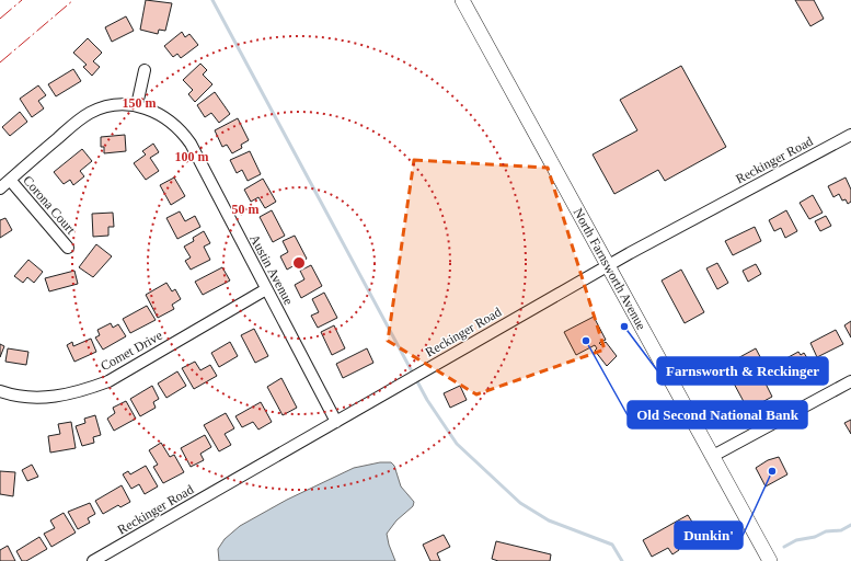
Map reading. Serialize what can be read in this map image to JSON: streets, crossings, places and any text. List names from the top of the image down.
{
  "streets": {
    "main road": ["North Farnsworth Avenue"],
    "street": [
      "Reckinger Road",
      "Corona Court",
      "Austin Avenue",
      "Comet Drive"
    ]
  },
  "crossings": [
    ["Reckinger Road", "Austin Avenue"],
    ["Reckinger Road", "North Farnsworth Avenue"],
    ["Corona Court", "Austin Avenue"],
    ["Austin Avenue", "Comet Drive"]
  ],
  "places": ["Farnsworth & Reckinger", "Old Second National Bank", "Dunkin'"],
  "rings": ["150 m", "100 m", "50 m"]
}
